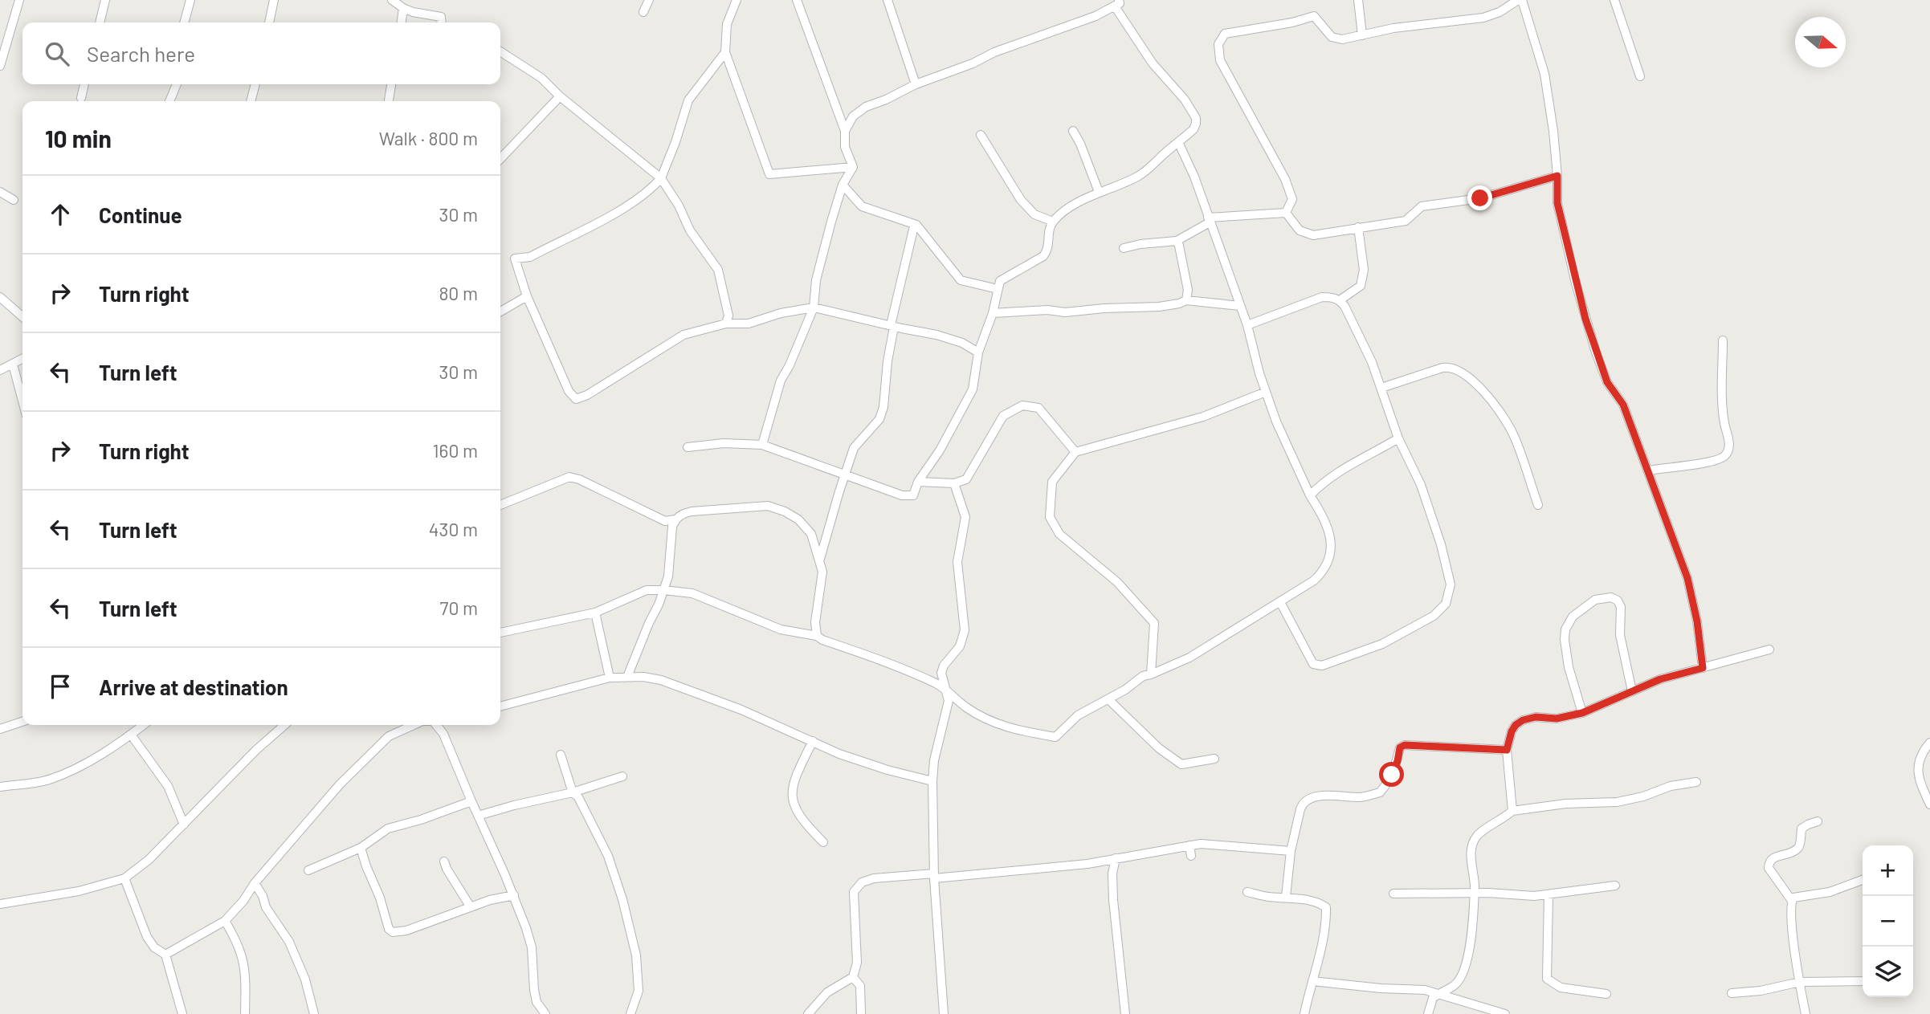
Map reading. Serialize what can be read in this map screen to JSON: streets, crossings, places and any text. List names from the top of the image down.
{
  "north": "right",
  "page": {
    "search": "Search here",
    "heading": ["10 min", "Walk · 800 m"],
    "list": [
      ["Continue", "30 m"],
      ["Turn right", "80 m"],
      ["Turn left", "30 m"],
      ["Turn right", "160 m"],
      ["Turn left", "430 m"],
      ["Turn left", "70 m"],
      "Arrive at destination"
    ],
    "map_buttons": ["+", "−"]
  }
}
